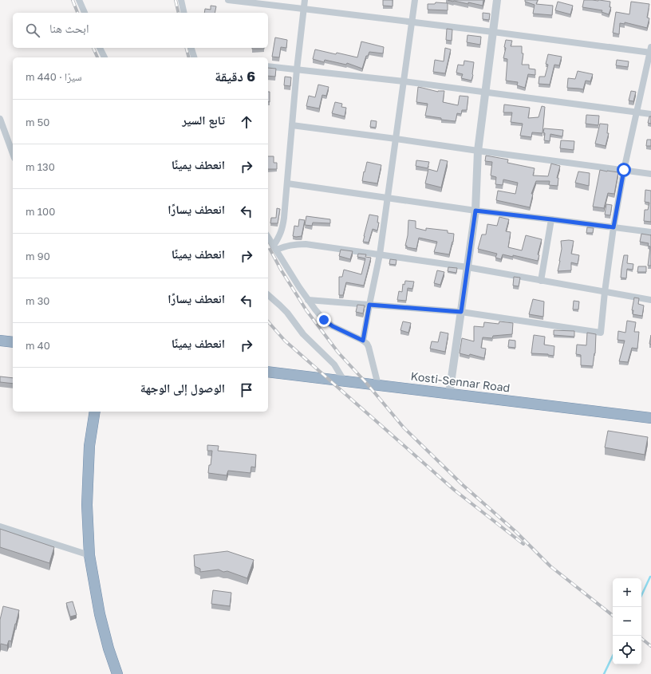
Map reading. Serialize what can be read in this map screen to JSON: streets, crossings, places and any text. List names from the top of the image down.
{
  "streets": {
    "highway": ["Kosti-Sennar Road"]
  },
  "page": {
    "search": "ابحث هنا",
    "heading": ["6 دقيقة", "سيرًا · 440 m"],
    "list": [
      ["تابع السير", "50 m"],
      ["انعطف يمينًا", "130 m"],
      ["انعطف يسارًا", "100 m"],
      ["انعطف يمينًا", "90 m"],
      ["انعطف يسارًا", "30 m"],
      ["انعطف يمينًا", "40 m"],
      "الوصول إلى الوجهة"
    ],
    "map_buttons": ["+", "−"]
  }
}
